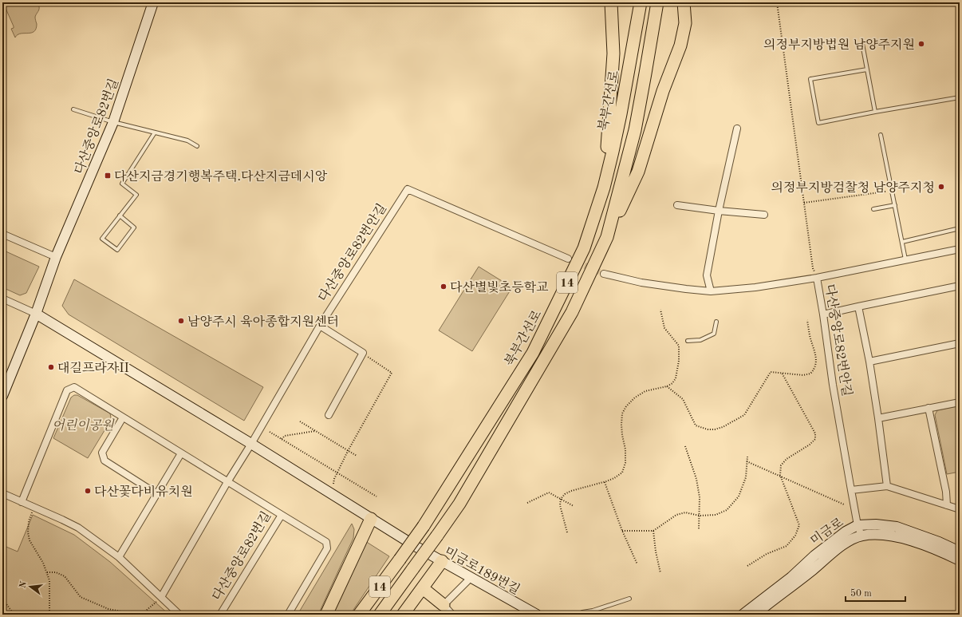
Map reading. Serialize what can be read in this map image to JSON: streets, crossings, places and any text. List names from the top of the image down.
{
  "streets": {
    "highway": ["북부간선로", "14"],
    "street": [
      "다산중앙로82번길",
      "다산중앙로82번안길",
      "미금로",
      "미금로189번길"
    ]
  },
  "crossings": [
    ["다산중앙로82번안길", "미금로"],
    ["다산중앙로82번안길", "미금로189번길"]
  ],
  "parks": ["어린이공원"],
  "places": {
    "other": [
      "의정부지방법원 남양주지원",
      "의정부지방검찰청 남양주지청",
      "다산별빛초등학교",
      "남양주시 육아종합지원센터",
      "대길프라자II",
      "다산꽃다비유치원"
    ],
    "transit": ["다산지금경기행복주택.다산지금데시앙"]
  },
  "scale_bar": "50 m",
  "north": "left"
}
